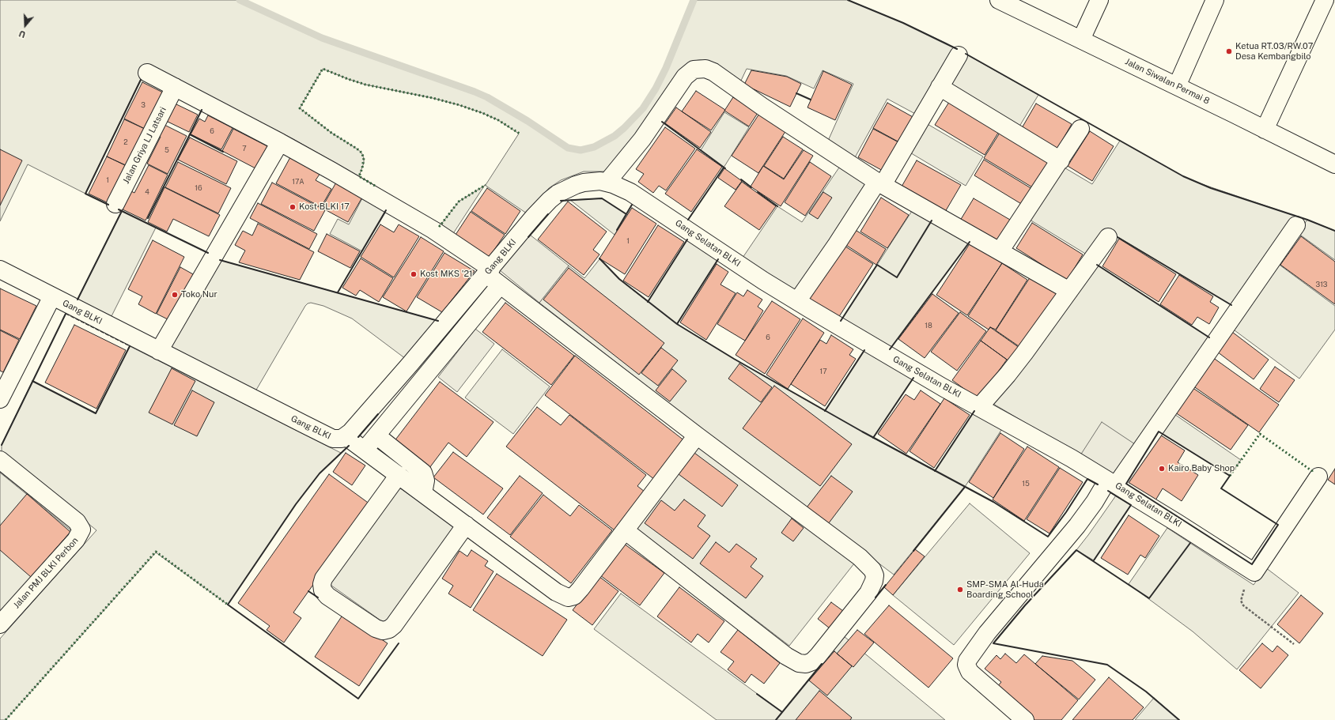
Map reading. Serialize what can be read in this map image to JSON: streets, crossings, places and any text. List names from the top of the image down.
{
  "streets": {
    "street": [
      "Jalan Siwalan Permai 8",
      "Jalan Griya LJ Latsari",
      "Gang Selatan BLKI",
      "Gang BLKI",
      "Jalan PMJ BLKI Perbon"
    ]
  },
  "crossings": [
    ["Gang Selatan BLKI", "Gang BLKI"]
  ],
  "places": [
    "Ketua RT.03/RW.07 Desa Kembangbilo",
    "Kost BLKI 17",
    "Kost MKS '21",
    "Toko Nur",
    "Kairo Baby Shop",
    "SMP-SMA Al-Huda Boarding School"
  ],
  "house_numbers": [
    "3",
    "6",
    "2",
    "7",
    "5",
    "1",
    "17A",
    "16",
    "4",
    "1",
    "313",
    "18",
    "6",
    "17",
    "15"
  ],
  "north": "bottom"
}
